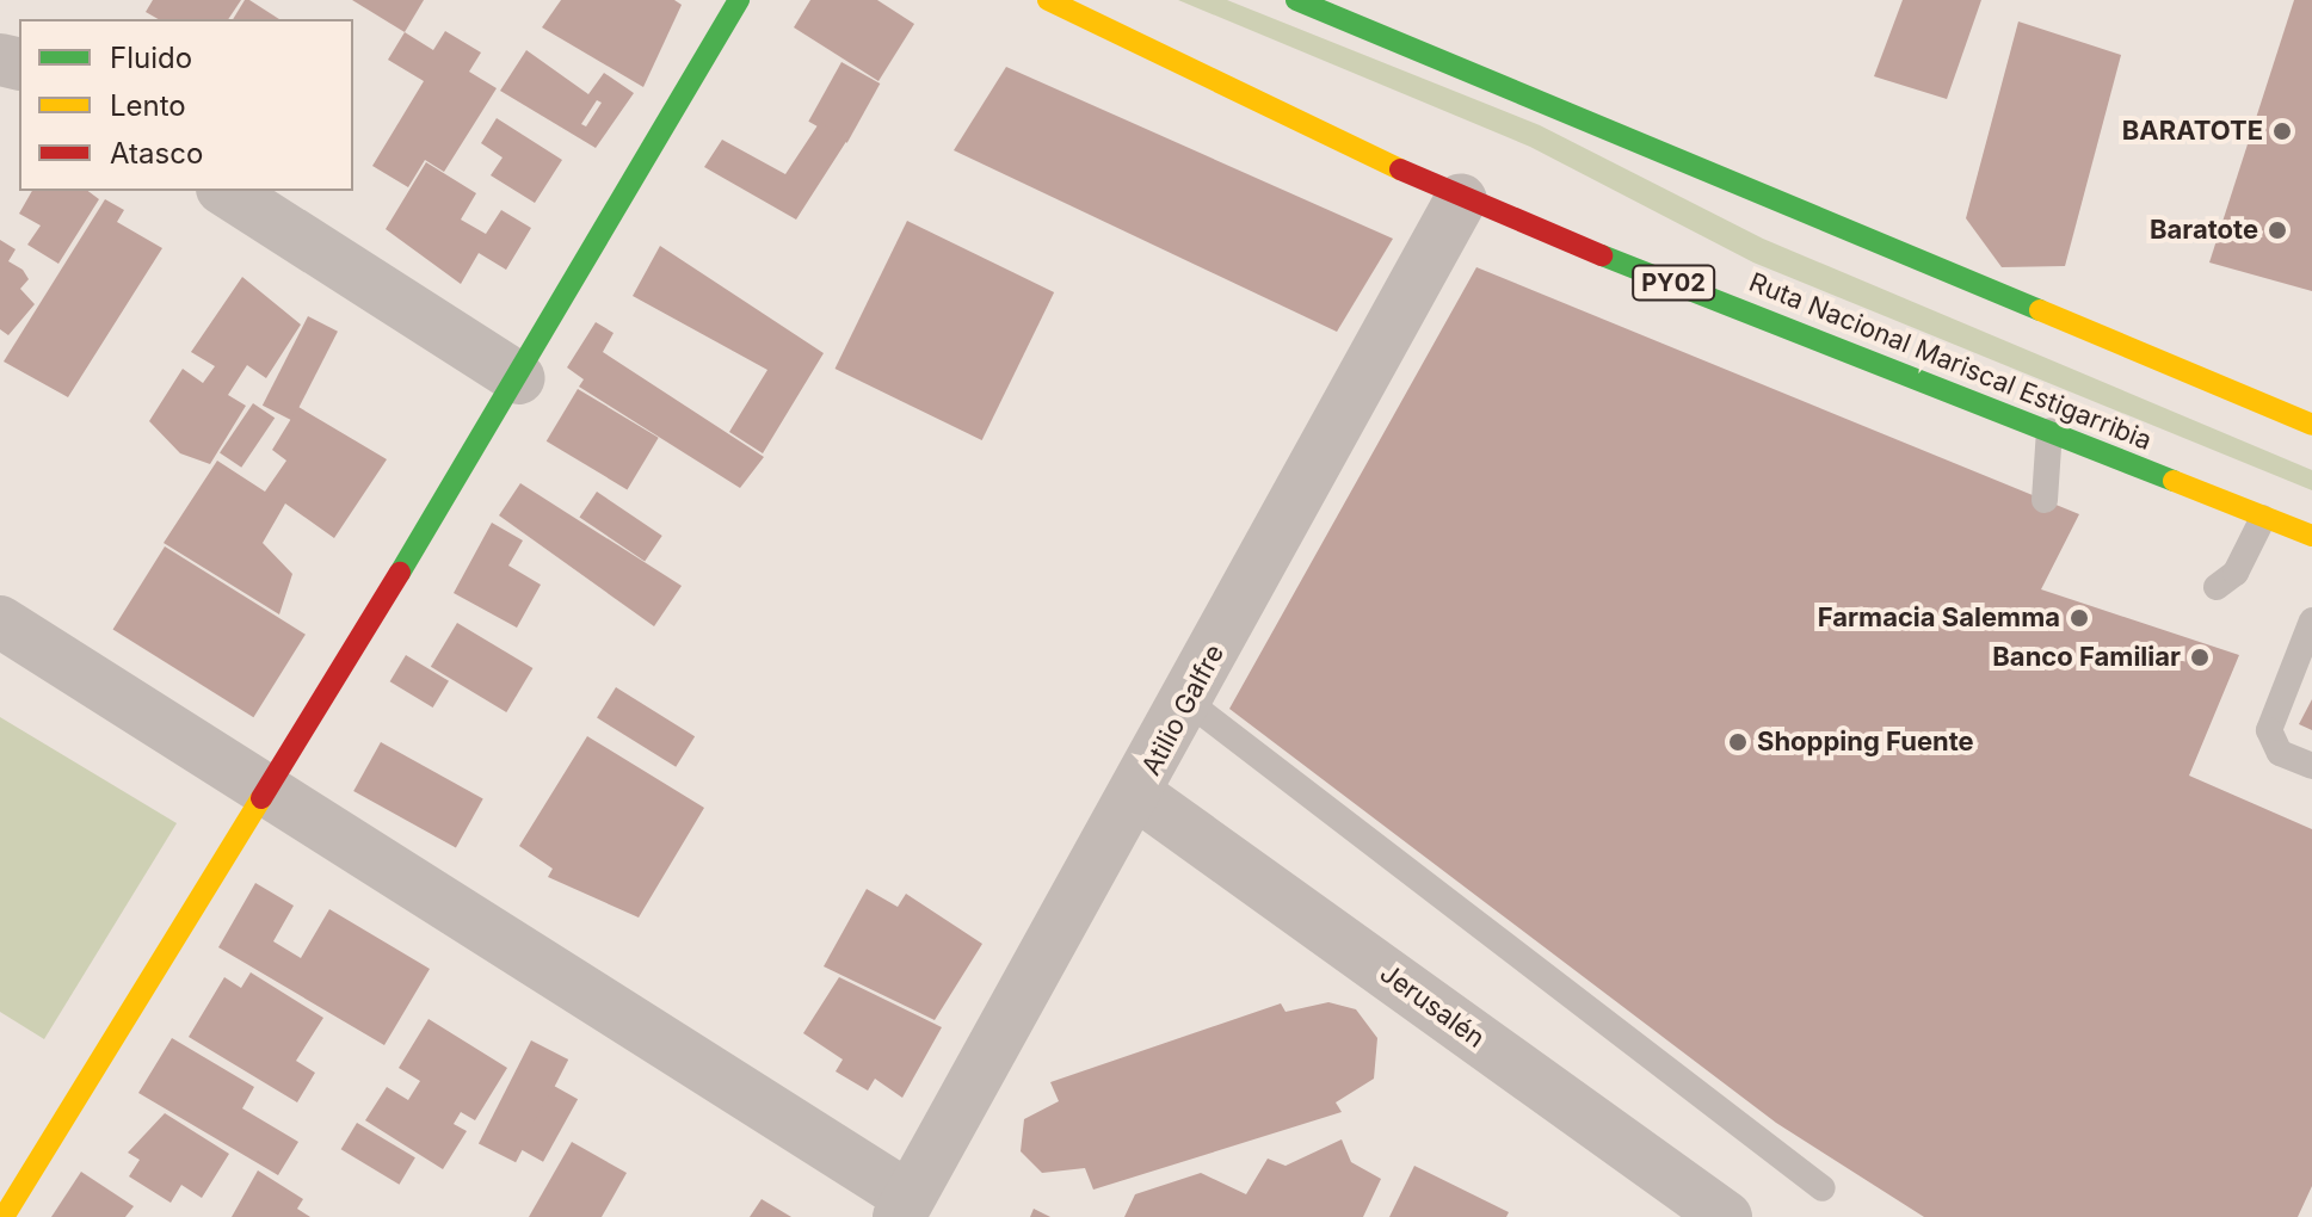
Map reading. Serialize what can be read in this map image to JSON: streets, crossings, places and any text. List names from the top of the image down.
{
  "streets": {
    "main road": ["PY02", "Ruta Nacional Mariscal Estigarribia"],
    "street": ["Atilio Galfre", "Jerusalén"]
  },
  "crossings": [
    ["Ruta Nacional Mariscal Estigarribia", "Atilio Galfre"],
    ["Atilio Galfre", "Jerusalén"]
  ],
  "places": [
    "BARATOTE",
    "Baratote",
    "Farmacia Salemma",
    "Banco Familiar",
    "Shopping Fuente"
  ],
  "legend": ["Fluido", "Lento", "Atasco"]
}
